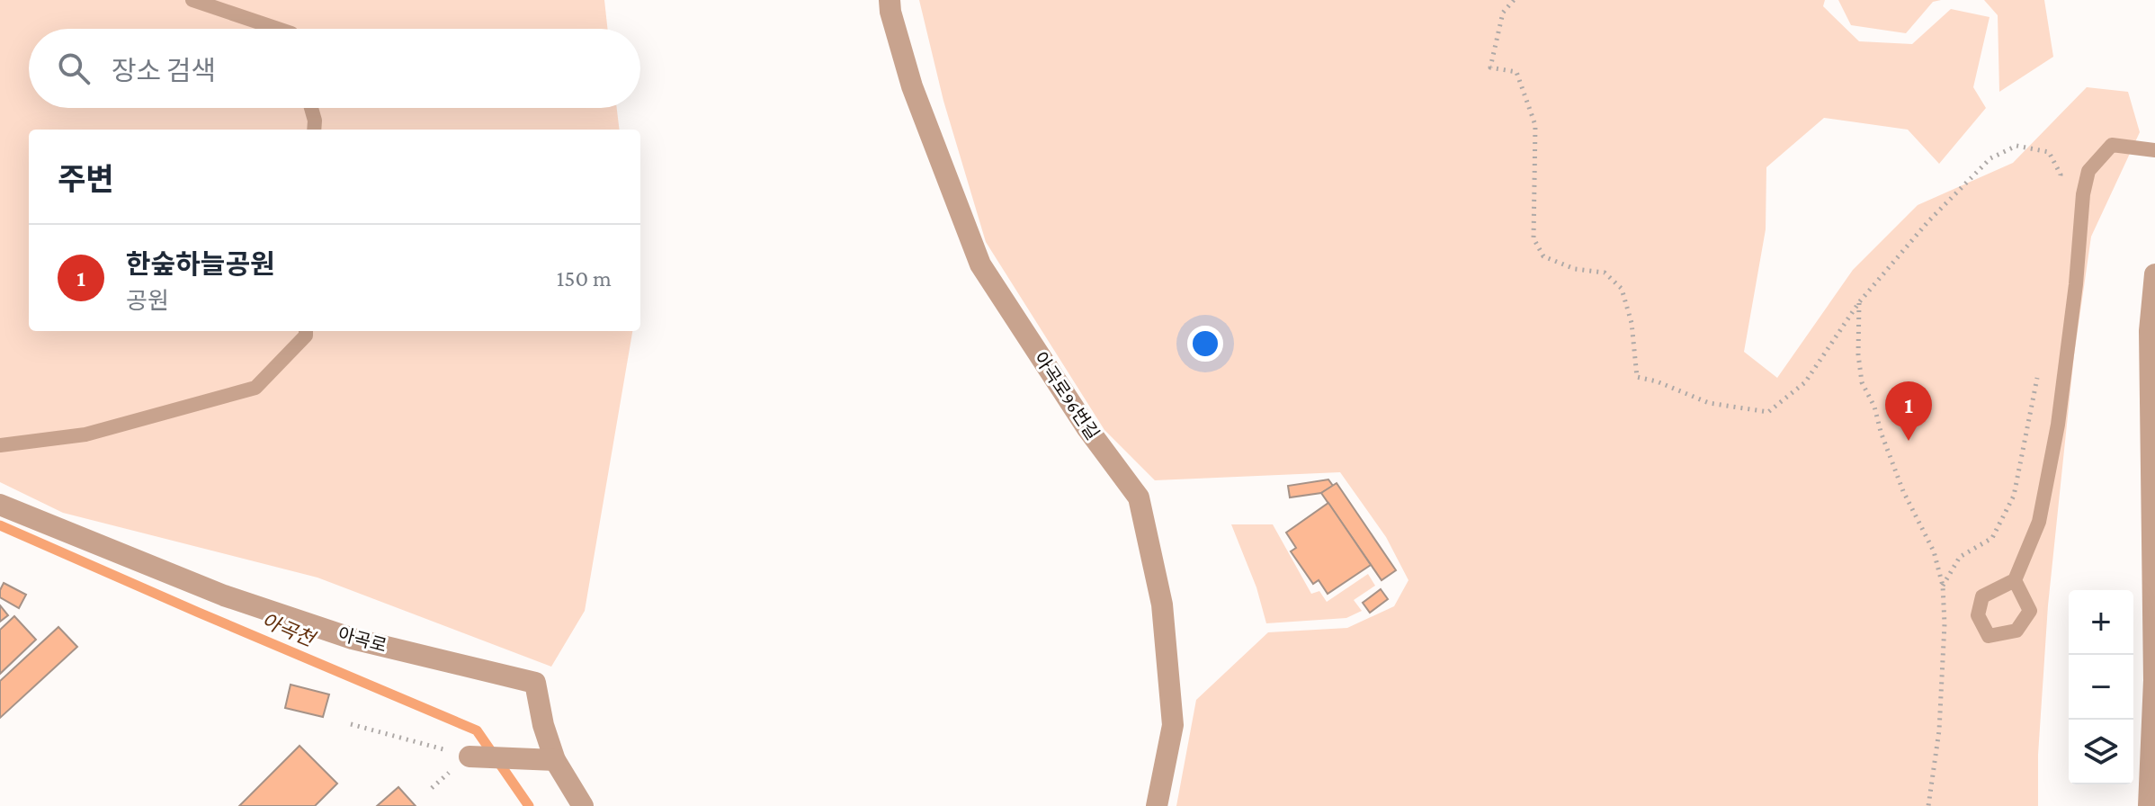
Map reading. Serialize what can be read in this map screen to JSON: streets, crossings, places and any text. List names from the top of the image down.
{
  "streets": {
    "street": ["아곡로96번길", "아곡로"]
  },
  "water": ["아곡천"],
  "page": {
    "search": "장소 검색",
    "heading": "주변",
    "list": [
      {
        "mark": "1",
        "name": "한숲하늘공원",
        "note": "공원",
        "value": "150 m"
      }
    ],
    "pins": "1",
    "map_buttons": ["+", "−"]
  }
}
